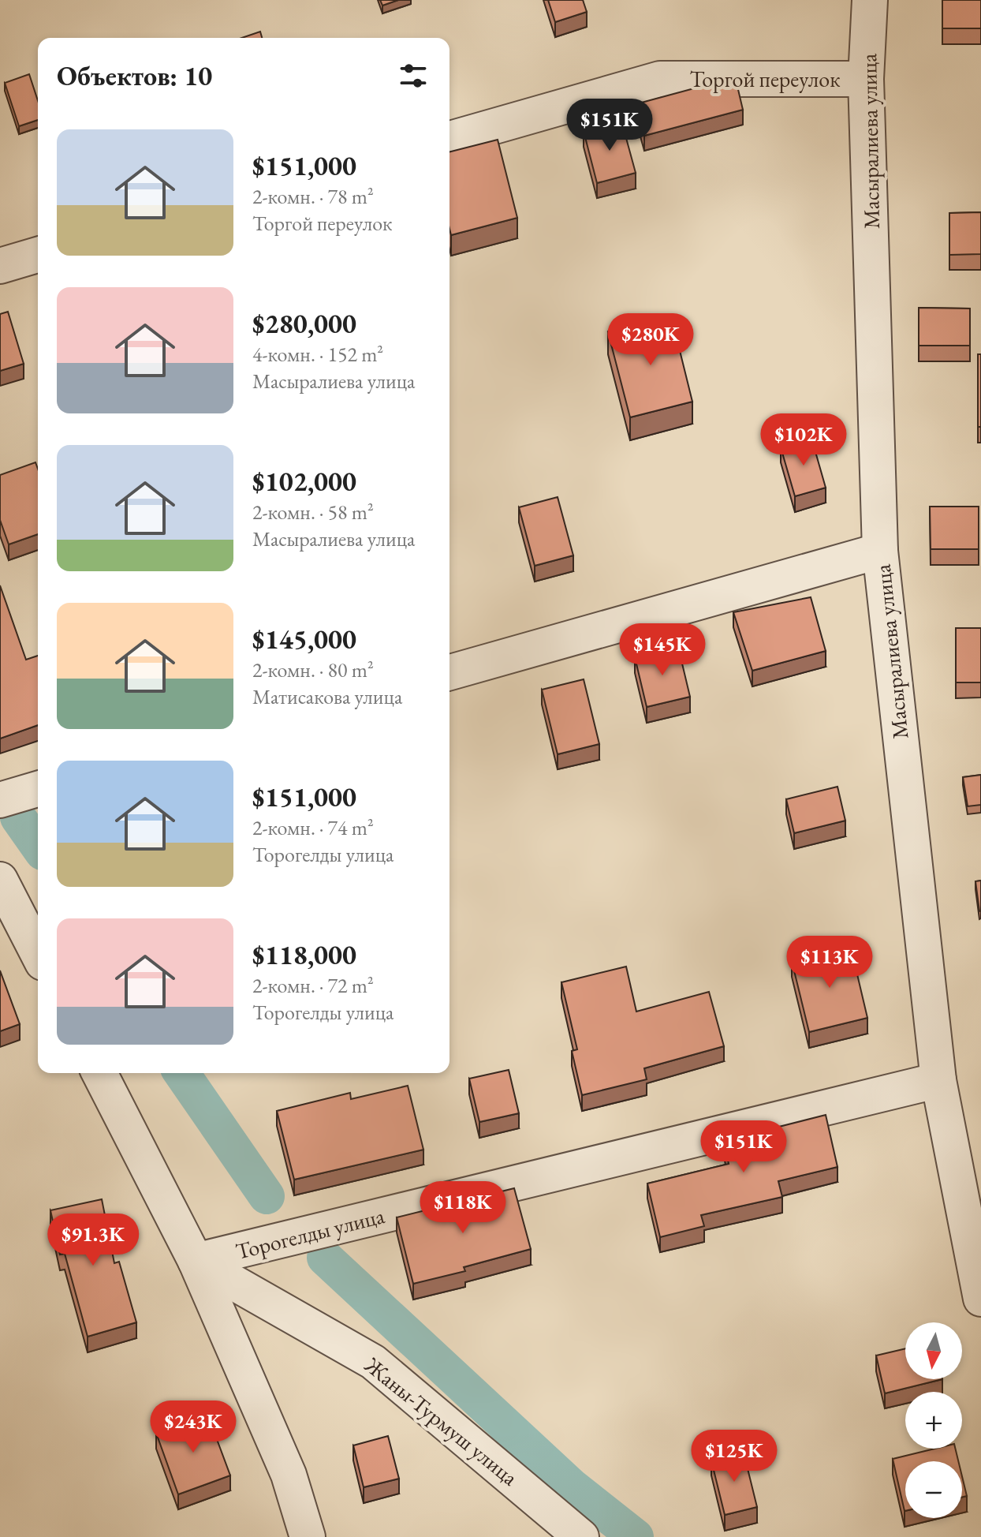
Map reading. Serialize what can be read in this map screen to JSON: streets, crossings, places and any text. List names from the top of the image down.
{
  "streets": {
    "street": [
      "Торгой переулок",
      "Масыралиева улица",
      "Торогелды улица",
      "Жаны-Турмуш улица"
    ]
  },
  "crossings": [
    ["Торгой переулок", "Масыралиева улица"],
    ["Масыралиева улица", "Торогелды улица"],
    ["Торогелды улица", "Жаны-Турмуш улица"]
  ],
  "north": "bottom",
  "page": {
    "heading": "Объектов: 10",
    "price": [
      "$151K",
      "$280K",
      "$102K",
      "$145K",
      "$113K",
      "$151K",
      "$118K",
      "$91.3K",
      "$243K",
      "$125K"
    ],
    "list": [
      {
        "name": "$151,000",
        "note": "2-комн. · 78 m² · Торгой переулок"
      },
      {
        "name": "$280,000",
        "note": "4-комн. · 152 m² · Масыралиева улица"
      },
      {
        "name": "$102,000",
        "note": "2-комн. · 58 m² · Масыралиева улица"
      },
      {
        "name": "$145,000",
        "note": "2-комн. · 80 m² · Матисакова улица"
      },
      {
        "name": "$151,000",
        "note": "2-комн. · 74 m² · Торогелды улица"
      },
      {
        "name": "$118,000",
        "note": "2-комн. · 72 m² · Торогелды улица"
      }
    ],
    "map_buttons": ["+", "−"]
  }
}
